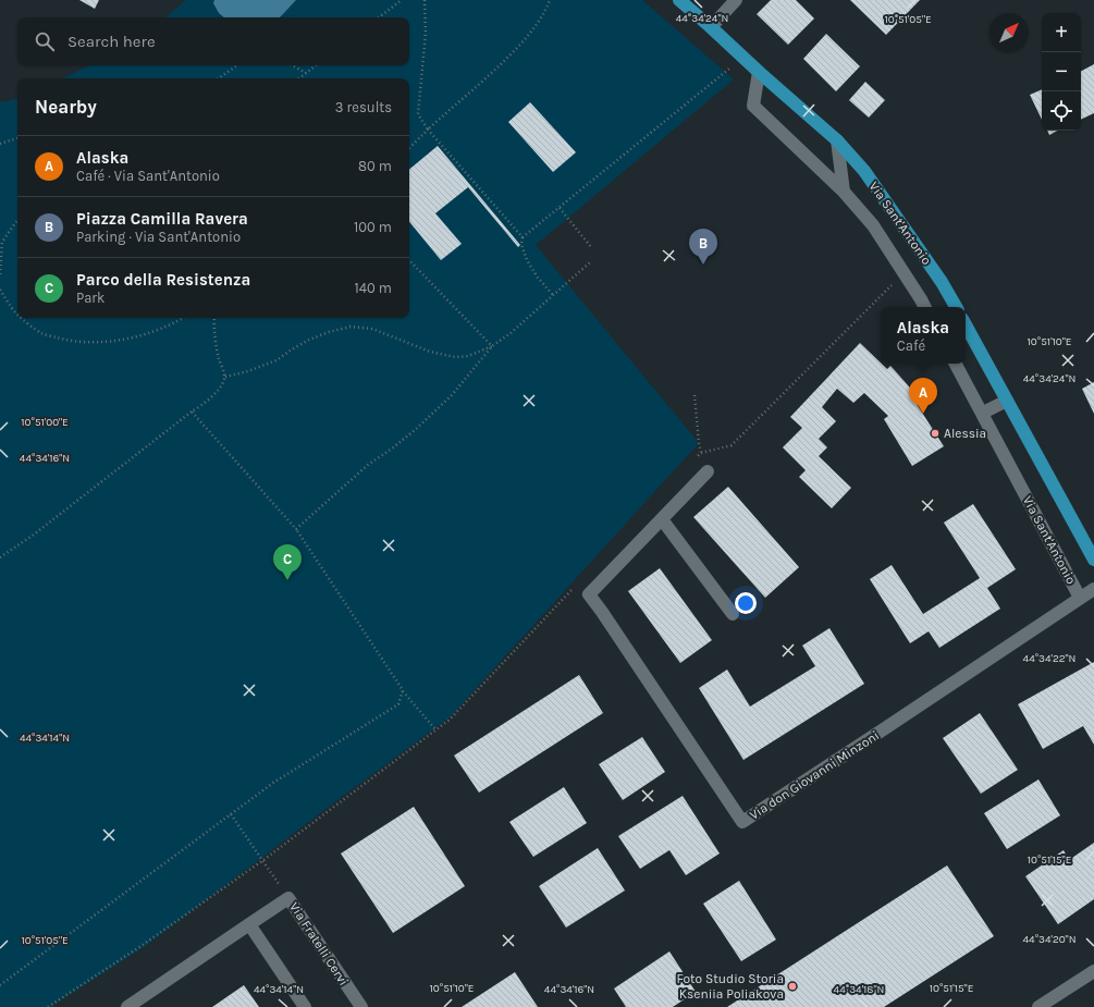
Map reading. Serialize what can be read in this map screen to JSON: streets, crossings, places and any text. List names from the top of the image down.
{
  "streets": {
    "main road": ["Via Sant'Antonio"],
    "street": ["Via don Giovanni Minzoni", "Via Fratelli Cervi"]
  },
  "crossings": [
    ["Via Sant'Antonio", "Via don Giovanni Minzoni"]
  ],
  "places": ["Alessia", "Foto Studio Storia Kseniia Poliakova"],
  "north": "top right",
  "page": {
    "map_buttons": ["+", "−"],
    "search": "Search here",
    "heading": ["Nearby", "3 results"],
    "list": [
      {
        "mark": "A",
        "name": "Alaska",
        "note": "Café · Via Sant'Antonio",
        "value": "80 m"
      },
      {
        "mark": "B",
        "name": "Piazza Camilla Ravera",
        "note": "Parking · Via Sant'Antonio",
        "value": "100 m"
      },
      {
        "mark": "C",
        "name": "Parco della Resistenza",
        "note": "Park",
        "value": "140 m"
      }
    ],
    "pins": ["B", "A", "C"],
    "popup": ["Alaska", "Café"]
  },
  "coordinates": [
    "44°34'24\"N",
    "10°51'05\"E",
    "10°51'10\"E",
    "10°51'00\"E",
    "44°34'16\"N",
    "44°34'22\"N",
    "44°34'14\"N",
    "10°51'15\"E",
    "44°34'20\"N",
    "44°34'18\"N"
  ]
}
